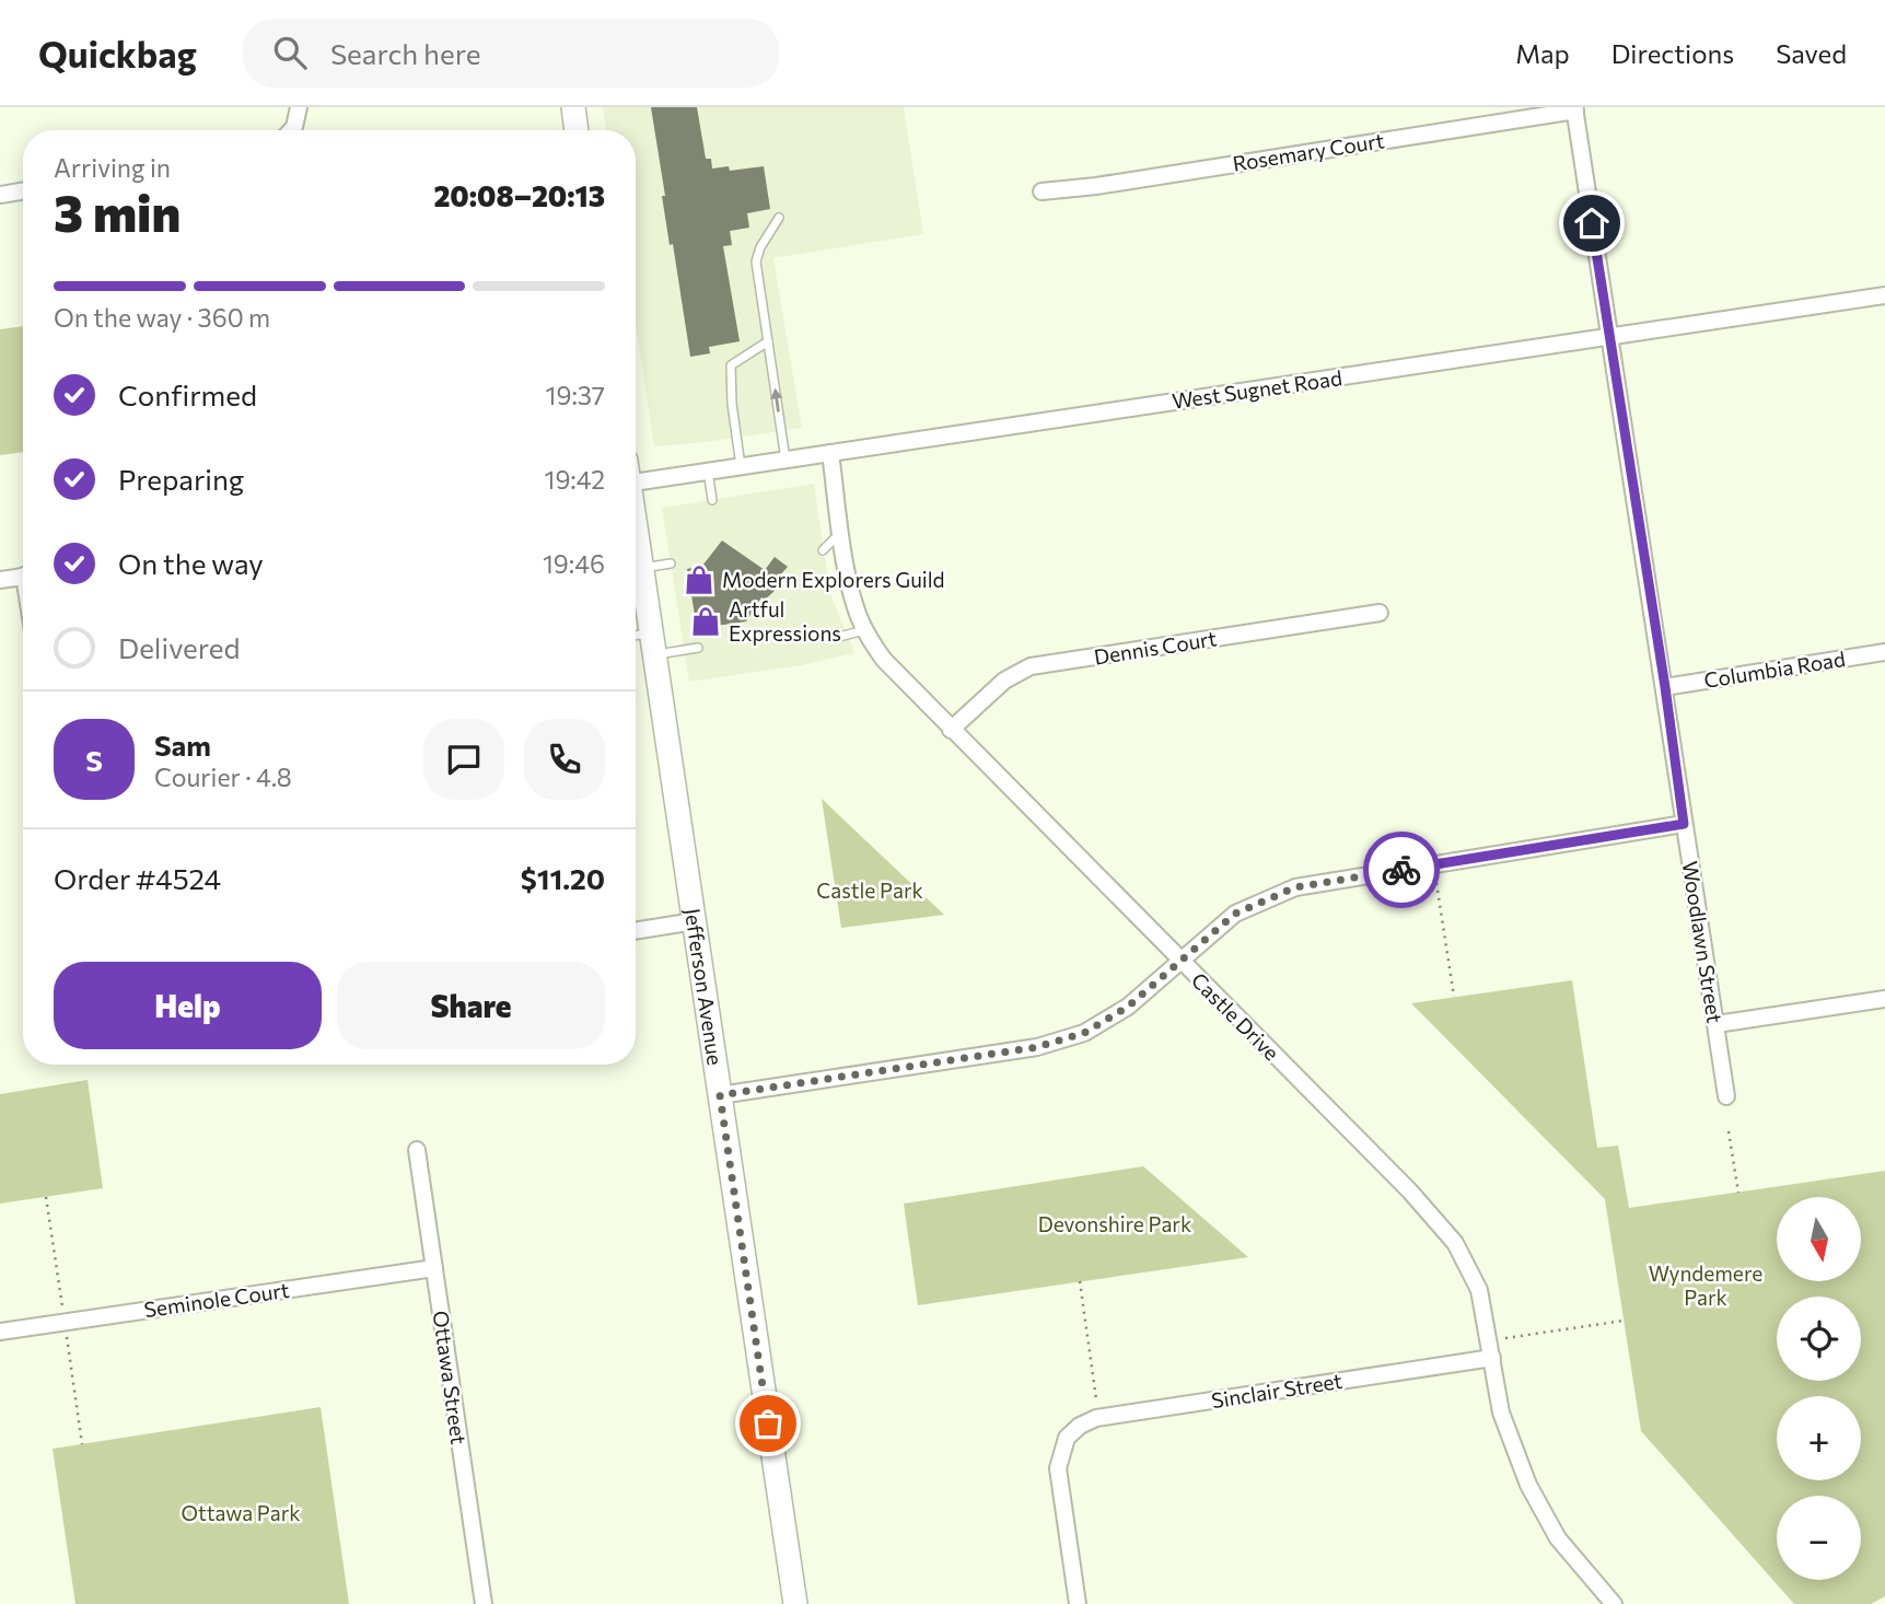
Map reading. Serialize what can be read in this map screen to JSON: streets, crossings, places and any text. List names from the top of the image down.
{
  "streets": {
    "street": [
      "Rosemary Court",
      "West Sugnet Road",
      "Dennis Court",
      "Columbia Road",
      "Woodlawn Street",
      "Jefferson Avenue",
      "Castle Drive",
      "Seminole Court",
      "Ottawa Street",
      "Sinclair Street"
    ]
  },
  "crossings": [
    ["Rosemary Court", "Woodlawn Street"],
    ["West Sugnet Road", "Woodlawn Street"],
    ["West Sugnet Road", "Castle Drive"],
    ["Dennis Court", "Castle Drive"],
    ["Columbia Road", "Woodlawn Street"],
    ["Castle Drive", "Sinclair Street"],
    ["Seminole Court", "Ottawa Street"]
  ],
  "parks": [
    "Castle Park",
    "Devonshire Park",
    "Wyndemere Park",
    "Ottawa Park"
  ],
  "places": {
    "shop": ["Modern Explorers Guild", "Artful Expressions"]
  },
  "north": "bottom",
  "page": {
    "header": "Quickbag",
    "search": "Search here",
    "nav": ["Map", "Directions", "Saved"],
    "heading": ["3 min", "Arriving in", "20:08–20:13"],
    "panel": [
      "Sam",
      "Courier · 4.8",
      "Order #4524",
      "$11.20"
    ],
    "bar": "On the way · 360 m",
    "list": [
      ["Confirmed", "19:37"],
      ["Preparing", "19:42"],
      ["On the way", "19:46"],
      "Delivered"
    ],
    "round": "S",
    "buttons": ["Help", "Share"],
    "map_buttons": ["+", "−"]
  }
}
